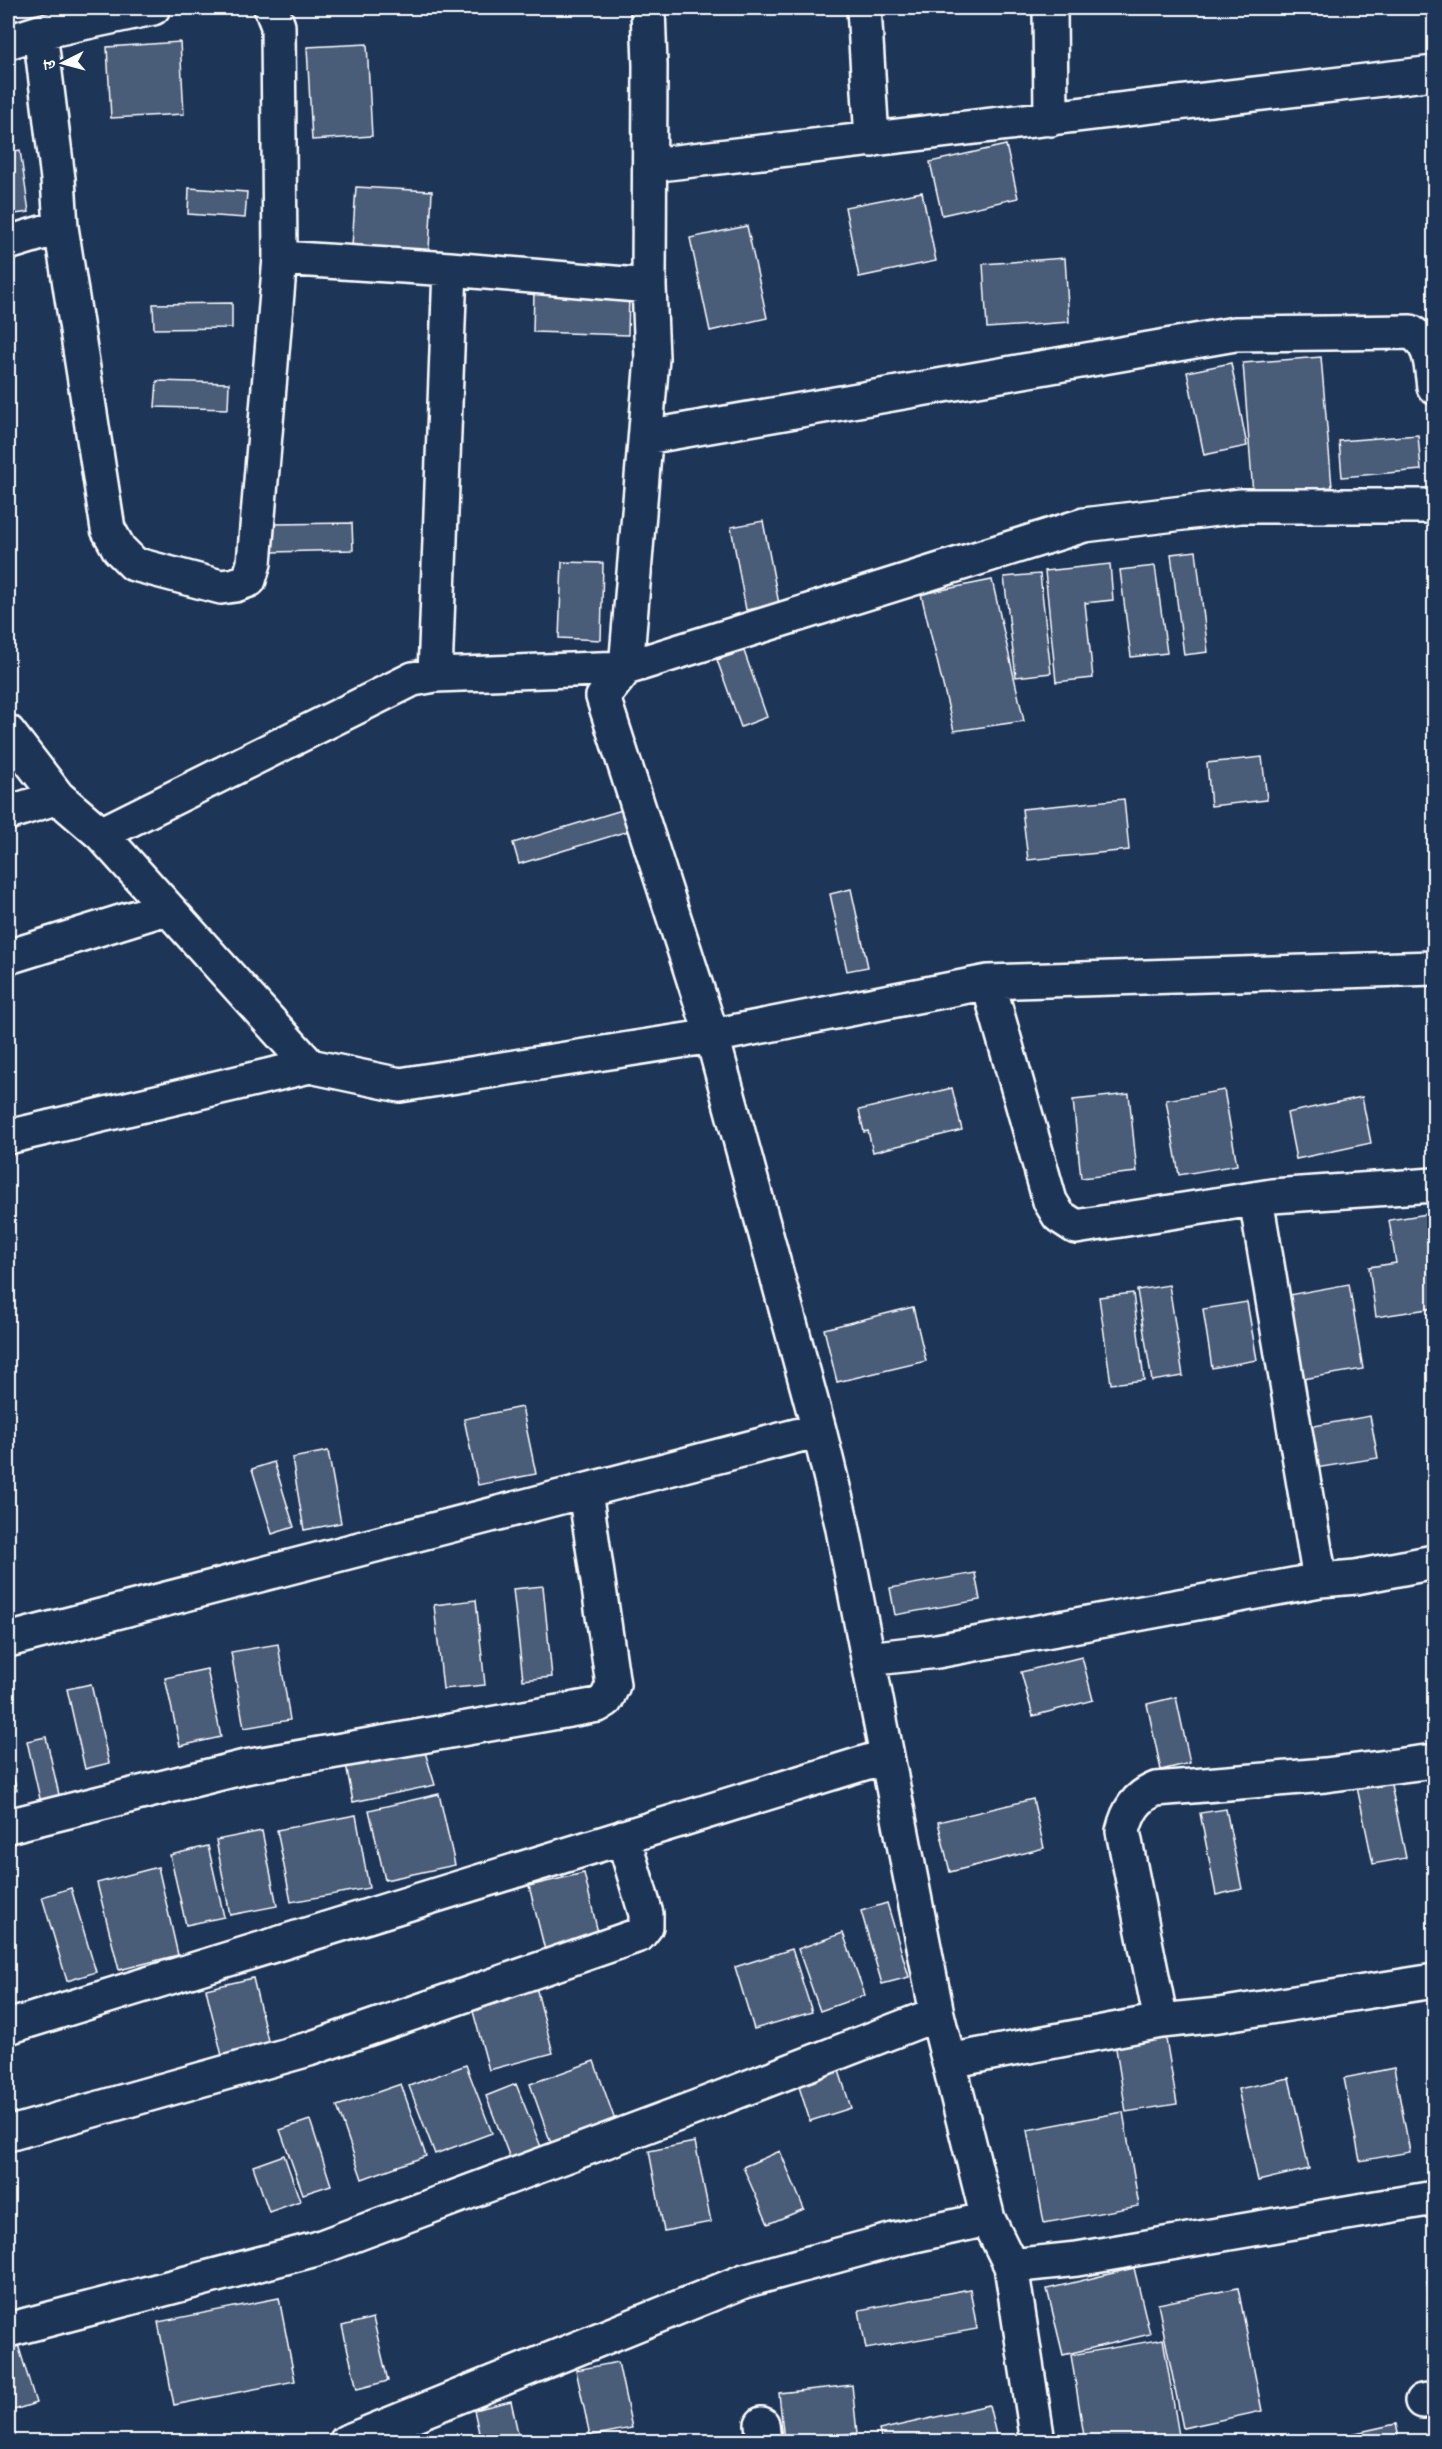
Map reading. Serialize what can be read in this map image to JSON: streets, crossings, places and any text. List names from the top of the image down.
{
  "north": "left"
}
